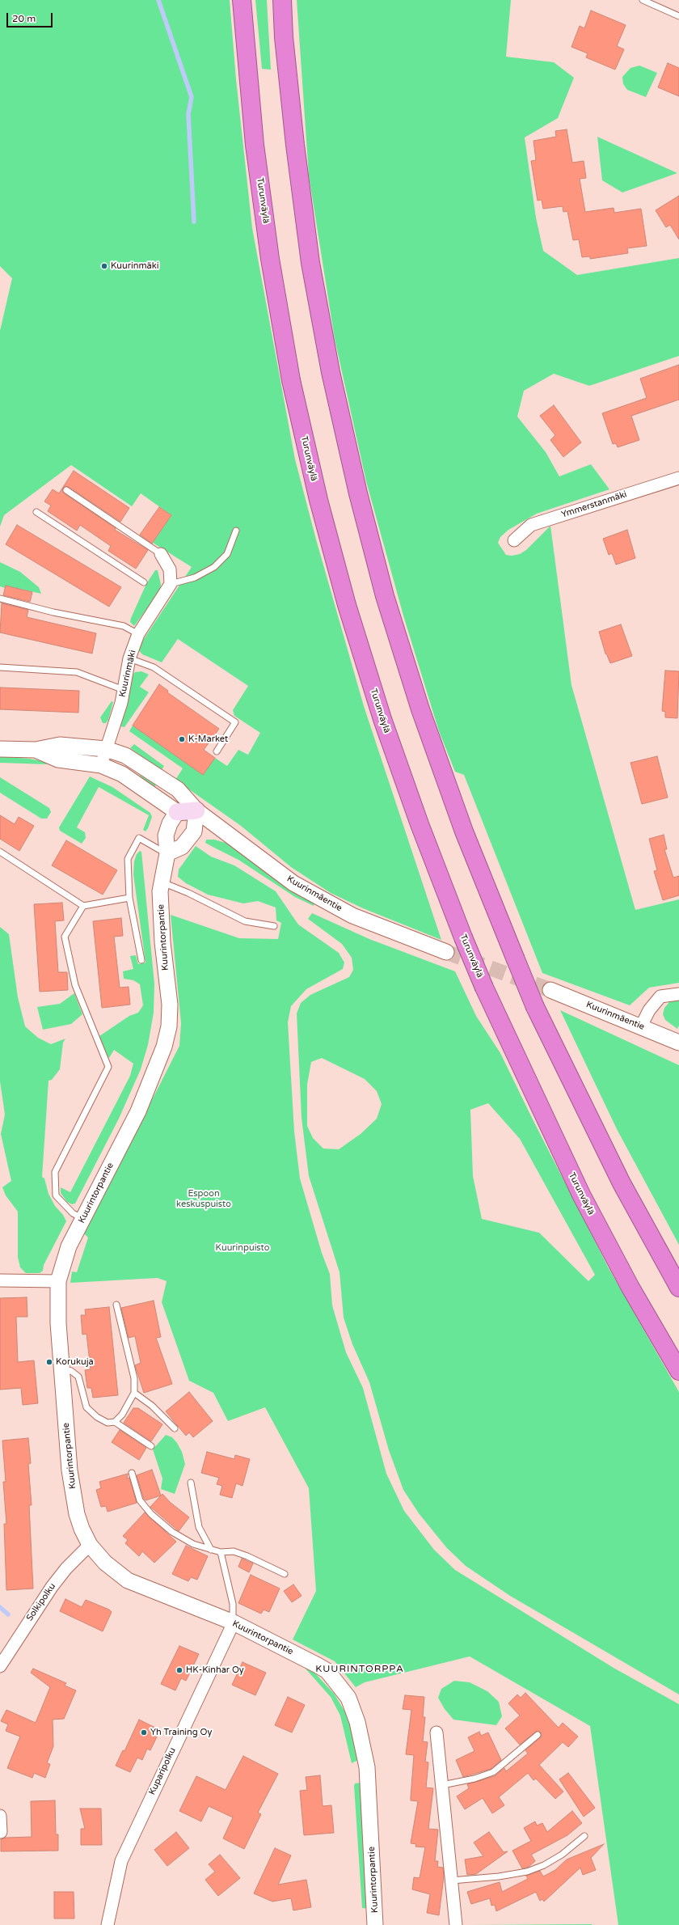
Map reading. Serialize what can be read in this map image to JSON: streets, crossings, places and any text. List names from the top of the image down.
{
  "streets": {
    "highway": ["Turunväylä"],
    "street": [
      "Ymmerstanmäki",
      "Kuurinmäki",
      "Kuurinmäentie",
      "Kuurintorpantie",
      "Solkipolku",
      "Kuparipolku"
    ]
  },
  "crossings": [
    ["Kuurinmäki", "Kuurinmäentie"],
    ["Kuurinmäentie", "Kuurintorpantie"],
    ["Kuurintorpantie", "Solkipolku"],
    ["Kuurintorpantie", "Kuparipolku"]
  ],
  "districts": ["KUURINTORPPA"],
  "parks": ["Espoon keskuspuisto", "Kuurinpuisto"],
  "places": [
    "Kuurinmäki",
    "K-Market",
    "Korukuja",
    "HK-Kinhar Oy",
    "Yh Training Oy"
  ],
  "scale_bar": "20 m"
}
